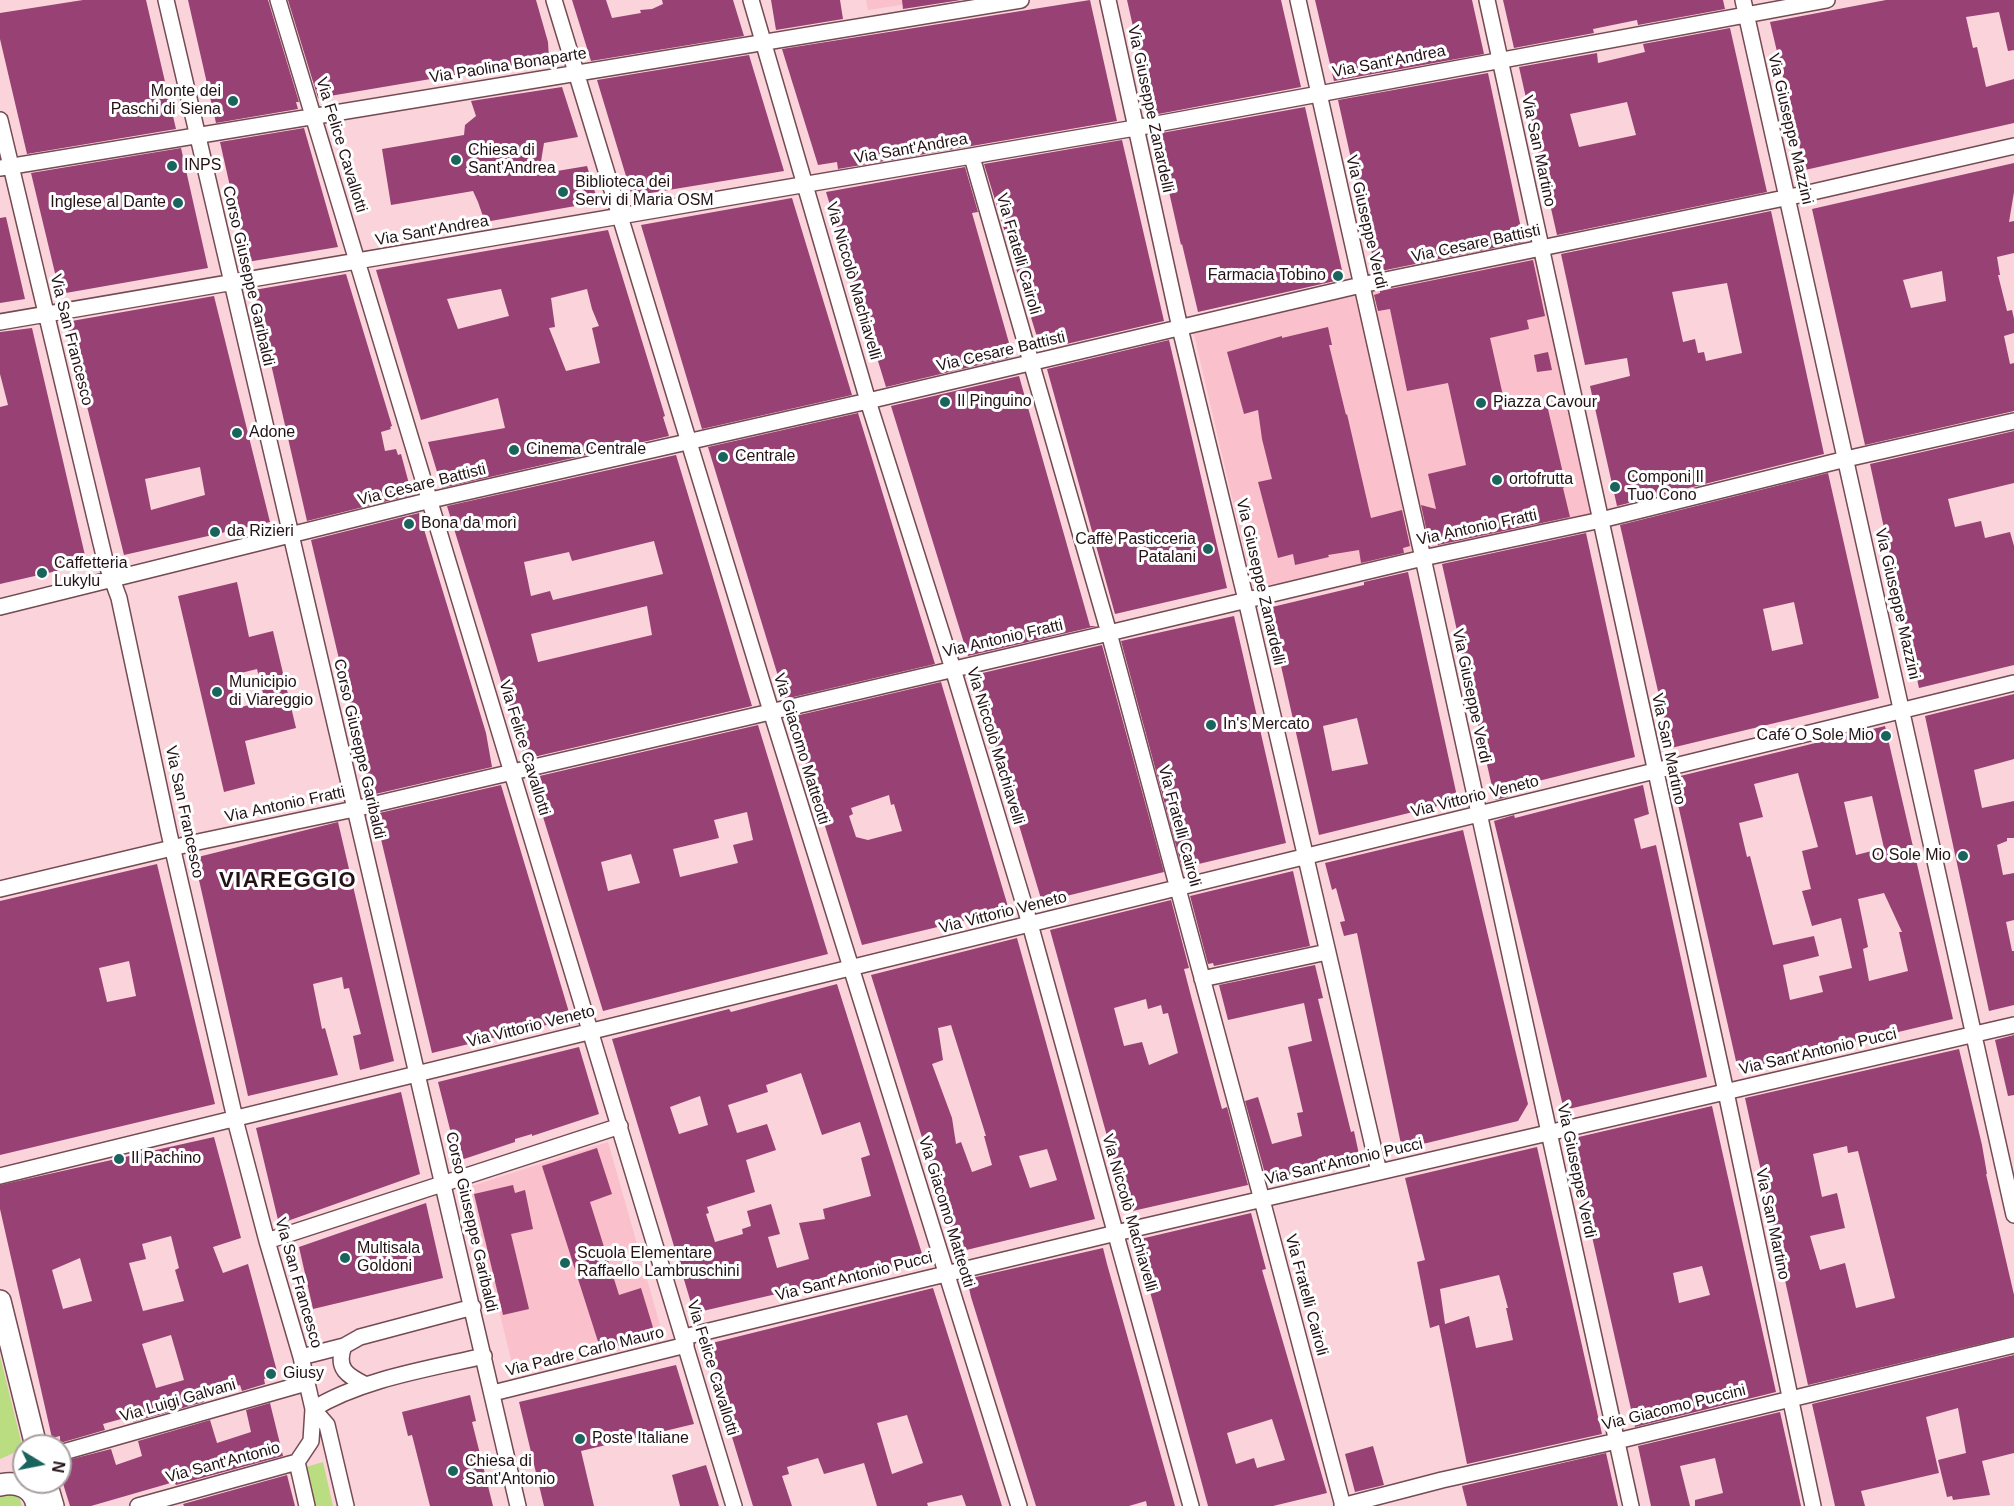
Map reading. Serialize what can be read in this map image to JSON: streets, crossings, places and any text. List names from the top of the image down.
{
  "streets": {
    "street": [
      "Via Sant'Andrea",
      "Via Paolina Bonaparte",
      "Via Giuseppe Zanardelli",
      "Via Giuseppe Mazzini",
      "Via Felice Cavallotti",
      "Via San Martino",
      "Via Giuseppe Verdi",
      "Via Cesare Battisti",
      "Via Fratelli Cairoli",
      "Corso Giuseppe Garibaldi",
      "Via Niccolò Machiavelli",
      "Via San Francesco",
      "Via Antonio Fratti",
      "Via Giacomo Matteotti",
      "Via Vittorio Veneto",
      "Via Sant'Antonio Pucci",
      "Via Padre Carlo Mauro",
      "Via Luigi Galvani",
      "Via Giacomo Puccini",
      "Via Sant'Antonio"
    ]
  },
  "crossings": [
    ["Via Sant'Andrea", "Via Giuseppe Zanardelli"],
    ["Via Sant'Andrea", "Via Giuseppe Mazzini"],
    ["Via Sant'Andrea", "Via Felice Cavallotti"],
    ["Via Sant'Andrea", "Via San Martino"],
    ["Via Sant'Andrea", "Via Giuseppe Verdi"],
    ["Via Sant'Andrea", "Via Fratelli Cairoli"],
    ["Via Sant'Andrea", "Corso Giuseppe Garibaldi"],
    ["Via Sant'Andrea", "Via Niccolò Machiavelli"],
    ["Via Sant'Andrea", "Via San Francesco"],
    ["Via Sant'Andrea", "Via Giacomo Matteotti"],
    ["Via Paolina Bonaparte", "Via Felice Cavallotti"],
    ["Via Paolina Bonaparte", "Corso Giuseppe Garibaldi"],
    ["Via Paolina Bonaparte", "Via Niccolò Machiavelli"],
    ["Via Paolina Bonaparte", "Via San Francesco"],
    ["Via Paolina Bonaparte", "Via Giacomo Matteotti"],
    ["Via Giuseppe Zanardelli", "Via Cesare Battisti"],
    ["Via Giuseppe Zanardelli", "Via Antonio Fratti"],
    ["Via Giuseppe Zanardelli", "Via Vittorio Veneto"],
    ["Via Giuseppe Zanardelli", "Via Sant'Antonio Pucci"],
    ["Via Giuseppe Mazzini", "Via Cesare Battisti"],
    ["Via Giuseppe Mazzini", "Via Antonio Fratti"],
    ["Via Giuseppe Mazzini", "Via Vittorio Veneto"],
    ["Via Giuseppe Mazzini", "Via Sant'Antonio Pucci"],
    ["Via Felice Cavallotti", "Via Cesare Battisti"],
    ["Via Felice Cavallotti", "Via Antonio Fratti"],
    ["Via Felice Cavallotti", "Via Vittorio Veneto"],
    ["Via Felice Cavallotti", "Via Sant'Antonio Pucci"],
    ["Via Felice Cavallotti", "Via Padre Carlo Mauro"],
    ["Via San Martino", "Via Cesare Battisti"],
    ["Via San Martino", "Via Antonio Fratti"],
    ["Via San Martino", "Via Vittorio Veneto"],
    ["Via San Martino", "Via Sant'Antonio Pucci"],
    ["Via San Martino", "Via Giacomo Puccini"],
    ["Via Giuseppe Verdi", "Via Cesare Battisti"],
    ["Via Giuseppe Verdi", "Via Antonio Fratti"],
    ["Via Giuseppe Verdi", "Via Vittorio Veneto"],
    ["Via Giuseppe Verdi", "Via Sant'Antonio Pucci"],
    ["Via Giuseppe Verdi", "Via Giacomo Puccini"],
    ["Via Cesare Battisti", "Via Fratelli Cairoli"],
    ["Via Cesare Battisti", "Corso Giuseppe Garibaldi"],
    ["Via Cesare Battisti", "Via Niccolò Machiavelli"],
    ["Via Cesare Battisti", "Via San Francesco"],
    ["Via Cesare Battisti", "Via Giacomo Matteotti"],
    ["Via Fratelli Cairoli", "Via Antonio Fratti"],
    ["Via Fratelli Cairoli", "Via Vittorio Veneto"],
    ["Via Fratelli Cairoli", "Via Sant'Antonio Pucci"],
    ["Via Fratelli Cairoli", "Via Giacomo Puccini"],
    ["Corso Giuseppe Garibaldi", "Via Antonio Fratti"],
    ["Corso Giuseppe Garibaldi", "Via Vittorio Veneto"],
    ["Corso Giuseppe Garibaldi", "Via Padre Carlo Mauro"],
    ["Via Niccolò Machiavelli", "Via Antonio Fratti"],
    ["Via Niccolò Machiavelli", "Via Vittorio Veneto"],
    ["Via Niccolò Machiavelli", "Via Sant'Antonio Pucci"],
    ["Via San Francesco", "Via Antonio Fratti"],
    ["Via San Francesco", "Via Vittorio Veneto"],
    ["Via San Francesco", "Via Luigi Galvani"],
    ["Via San Francesco", "Via Sant'Antonio"],
    ["Via Antonio Fratti", "Via Giacomo Matteotti"],
    ["Via Giacomo Matteotti", "Via Vittorio Veneto"],
    ["Via Giacomo Matteotti", "Via Sant'Antonio Pucci"],
    ["Via Sant'Antonio Pucci", "Via Padre Carlo Mauro"]
  ],
  "districts": ["VIAREGGIO"],
  "places": [
    "Monte dei Paschi di Siena",
    "Chiesa di Sant'Andrea",
    "INPS",
    "Biblioteca dei Servi di Maria OSM",
    "Inglese al Dante",
    "Farmacia Tobino",
    "Il Pinguino",
    "Piazza Cavour",
    "Adone",
    "Cinema Centrale",
    "Centrale",
    "ortofrutta",
    "Componi Il Tuo Cono",
    "Bona da morì",
    "da Rizieri",
    "Caffè Pasticceria Patalani",
    "Caffetteria Lukylu",
    "Municipio di Viareggio",
    "In's Mercato",
    "Café O Sole Mio",
    "O Sole Mio",
    "Il Pachino",
    "Multisala Goldoni",
    "Scuola Elementare Raffaello Lambruschini",
    "Giusy",
    "Poste Italiane",
    "Chiesa di Sant'Antonio"
  ],
  "north": "right"
}
